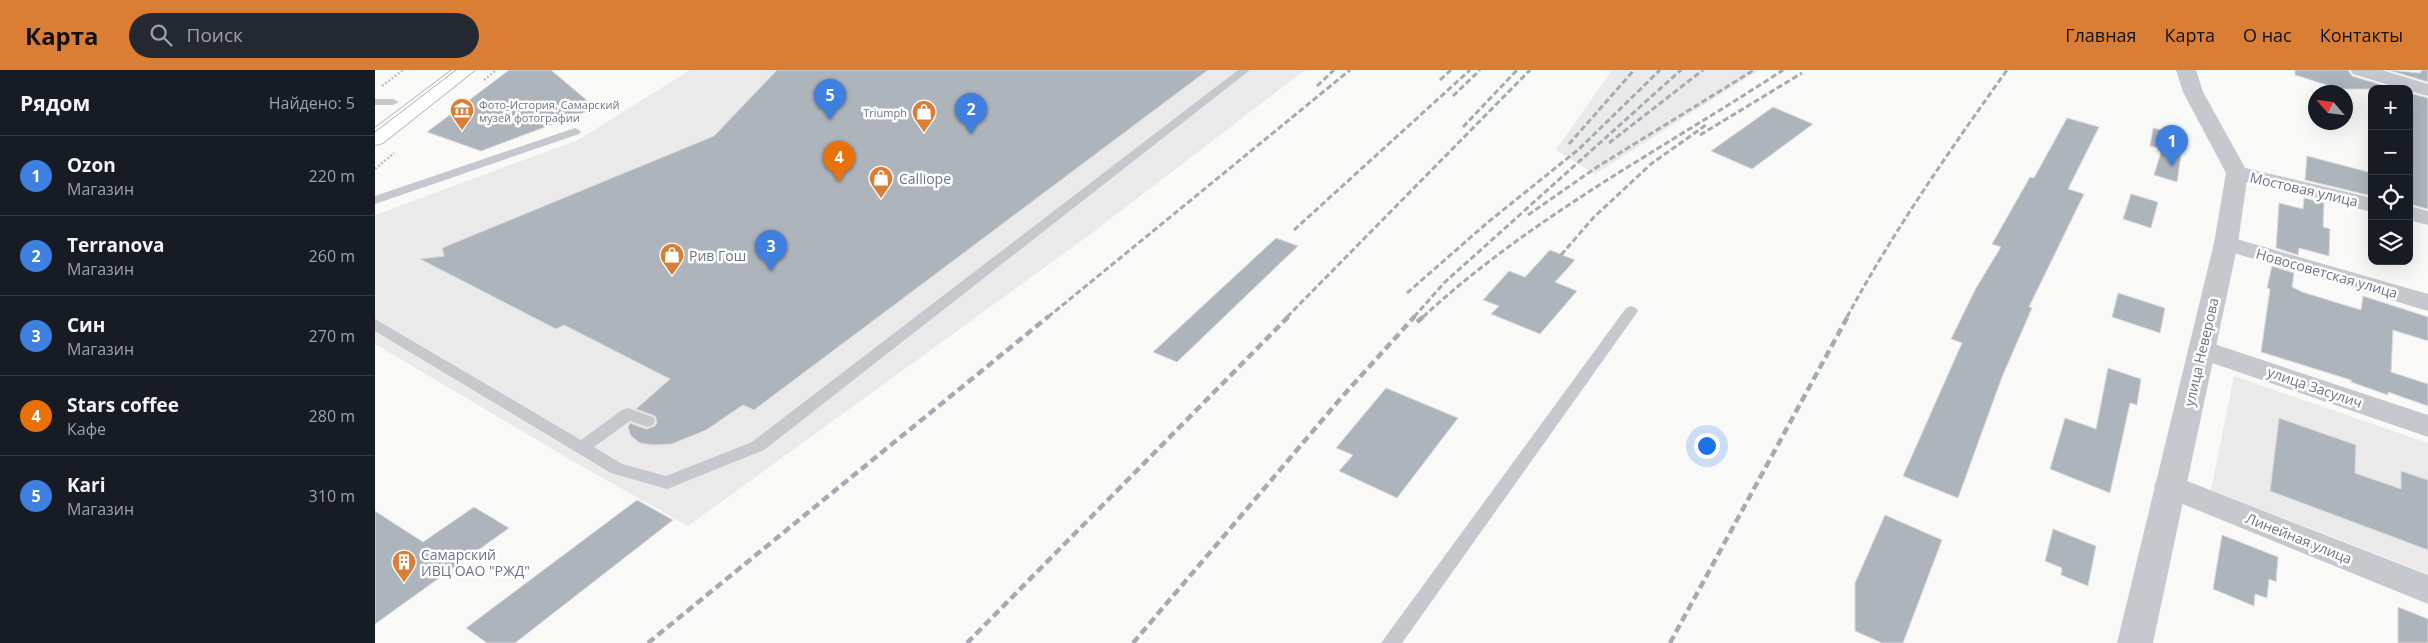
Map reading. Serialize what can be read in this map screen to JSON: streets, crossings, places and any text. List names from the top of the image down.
{
  "streets": {
    "street": [
      "Мостовая улица",
      "Новосоветская улица",
      "улица Неверова",
      "улица Засулич",
      "Линейная улица"
    ]
  },
  "crossings": [
    ["Мостовая улица", "улица Неверова"],
    ["Новосоветская улица", "улица Неверова"],
    ["улица Неверова", "улица Засулич"],
    ["улица Неверова", "Линейная улица"]
  ],
  "places": {
    "museum": ["Фото-История, Самарский музей фотографии"],
    "shop": ["Triumph", "Calliope", "Рив Гош"],
    "building": ["Самарский ИВЦ ОАО \"РЖД\""]
  },
  "north": "top left",
  "page": {
    "header": "Карта",
    "search": "Поиск",
    "nav": [
      "Главная",
      "Карта",
      "О нас",
      "Контакты"
    ],
    "heading": ["Рядом", "Найдено: 5"],
    "pins": [
      "5",
      "2",
      "1",
      "4",
      "3"
    ],
    "map_buttons": ["+", "−"],
    "list": [
      {
        "mark": "1",
        "name": "Ozon",
        "note": "Магазин",
        "value": "220 m"
      },
      {
        "mark": "2",
        "name": "Terranova",
        "note": "Магазин",
        "value": "260 m"
      },
      {
        "mark": "3",
        "name": "Син",
        "note": "Магазин",
        "value": "270 m"
      },
      {
        "mark": "4",
        "name": "Stars coffee",
        "note": "Кафе",
        "value": "280 m"
      },
      {
        "mark": "5",
        "name": "Kari",
        "note": "Магазин",
        "value": "310 m"
      }
    ]
  }
}
